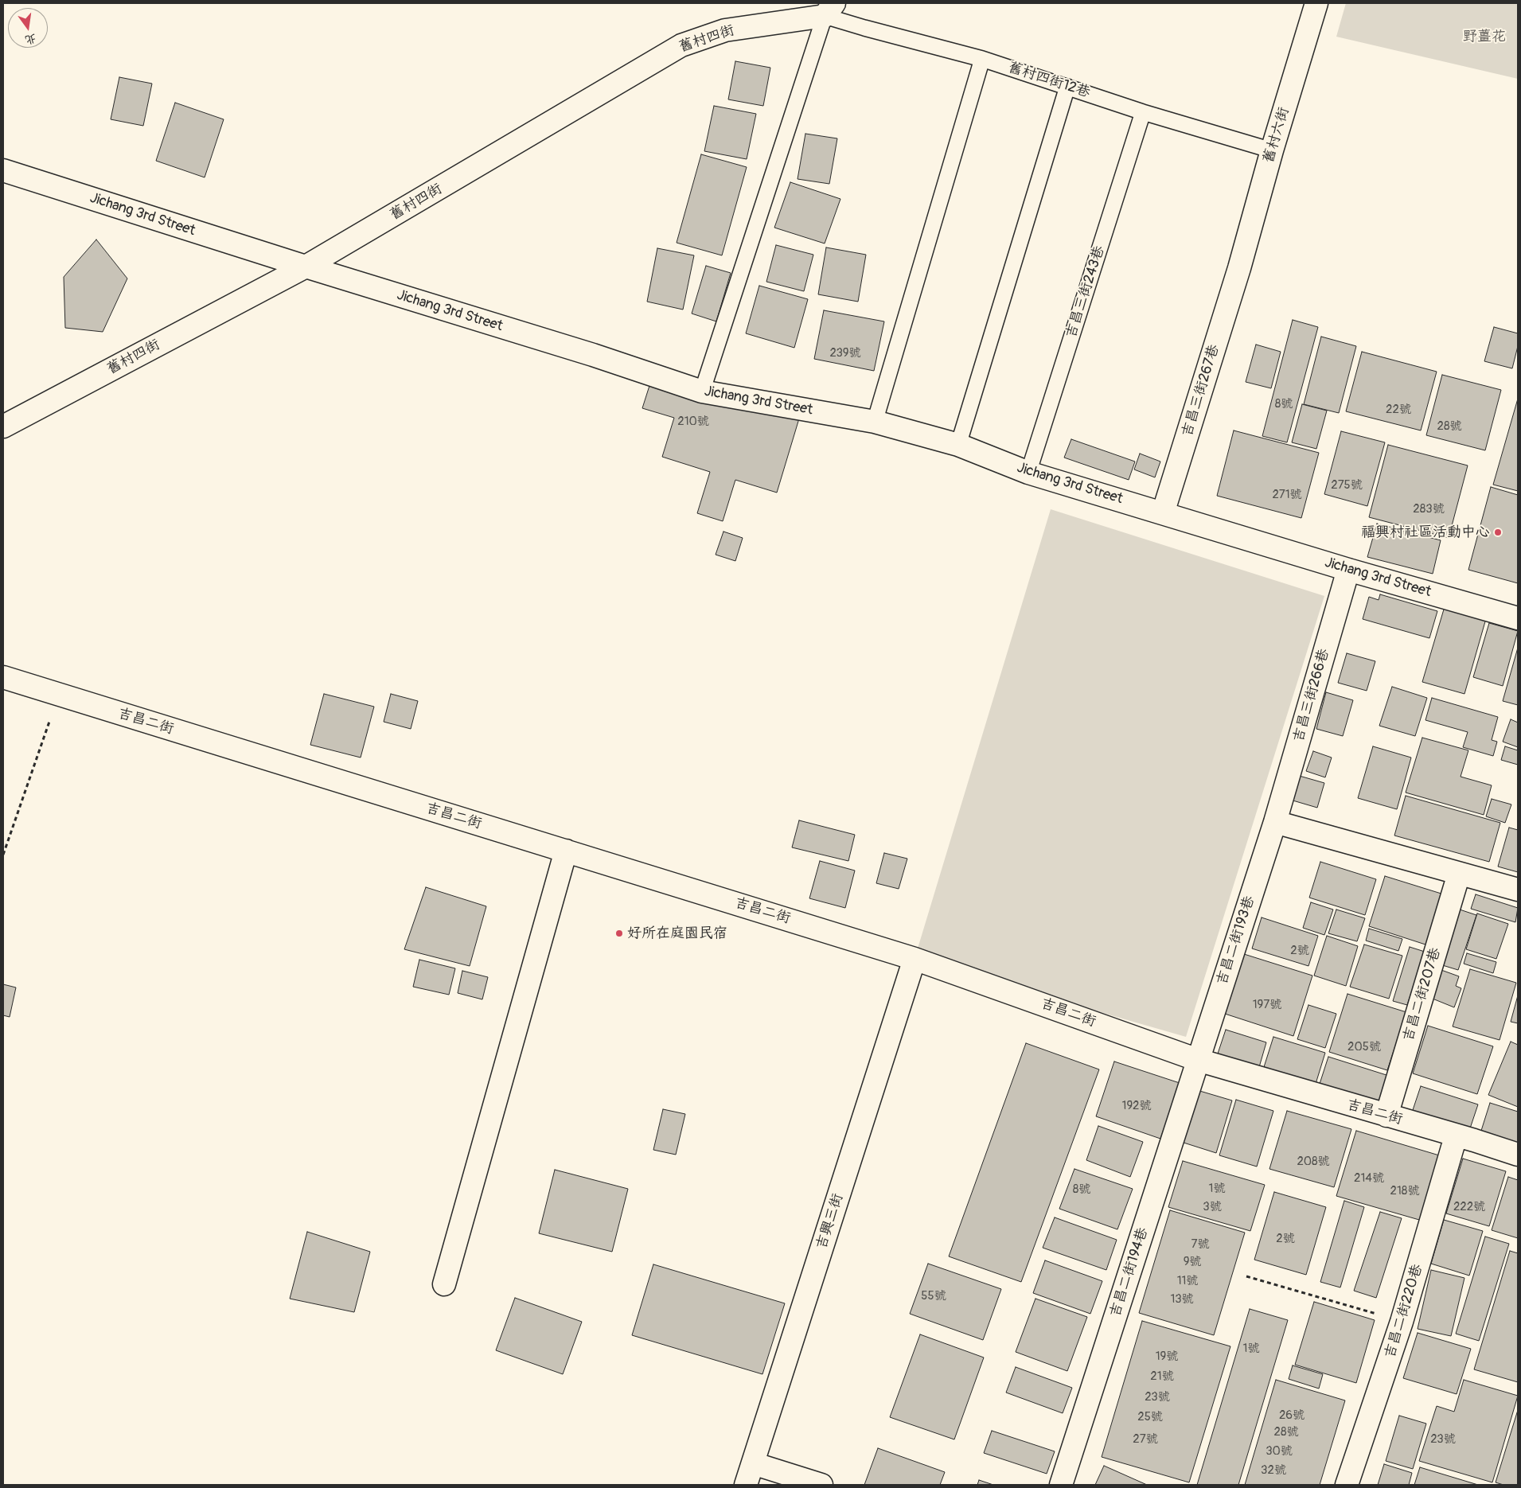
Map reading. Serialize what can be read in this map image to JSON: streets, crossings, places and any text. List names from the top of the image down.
{
  "streets": {
    "street": [
      "舊村四街",
      "舊村六街",
      "Jichang 3rd Street",
      "吉昌三街267巷",
      "吉昌三街266巷",
      "吉昌二街",
      "吉昌二街193巷",
      "吉昌二街207巷",
      "吉興三街",
      "吉昌二街194巷",
      "吉昌二街220巷"
    ],
    "lane": ["舊村四街12巷", "吉昌三街243巷"]
  },
  "crossings": [
    ["舊村四街", "舊村四街12巷"],
    ["舊村四街", "Jichang 3rd Street"],
    ["舊村四街12巷", "舊村六街"],
    ["舊村四街12巷", "吉昌三街243巷"],
    ["舊村六街", "吉昌三街267巷"],
    ["Jichang 3rd Street", "吉昌三街243巷"],
    ["Jichang 3rd Street", "吉昌三街267巷"],
    ["Jichang 3rd Street", "吉昌三街266巷"],
    ["吉昌三街266巷", "吉昌二街193巷"],
    ["吉昌二街", "吉昌二街193巷"],
    ["吉昌二街", "吉昌二街207巷"],
    ["吉昌二街", "吉興三街"],
    ["吉昌二街", "吉昌二街194巷"],
    ["吉昌二街", "吉昌二街220巷"],
    ["吉昌二街193巷", "吉昌二街194巷"]
  ],
  "parks": ["野薑花"],
  "places": ["福興村社區活動中心", "好所在庭園民宿"],
  "house_numbers": [
    "239號",
    "8號",
    "22號",
    "210號",
    "28號",
    "275號",
    "271號",
    "283號",
    "2號",
    "197號",
    "205號",
    "192號",
    "208號",
    "214號",
    "1號",
    "8號",
    "218號",
    "3號",
    "222號",
    "2號",
    "7號",
    "9號",
    "11號",
    "55號",
    "13號",
    "1號",
    "19號",
    "21號",
    "23號",
    "26號",
    "25號",
    "28號",
    "27號",
    "23號",
    "30號",
    "32號"
  ],
  "north": "bottom"
}
